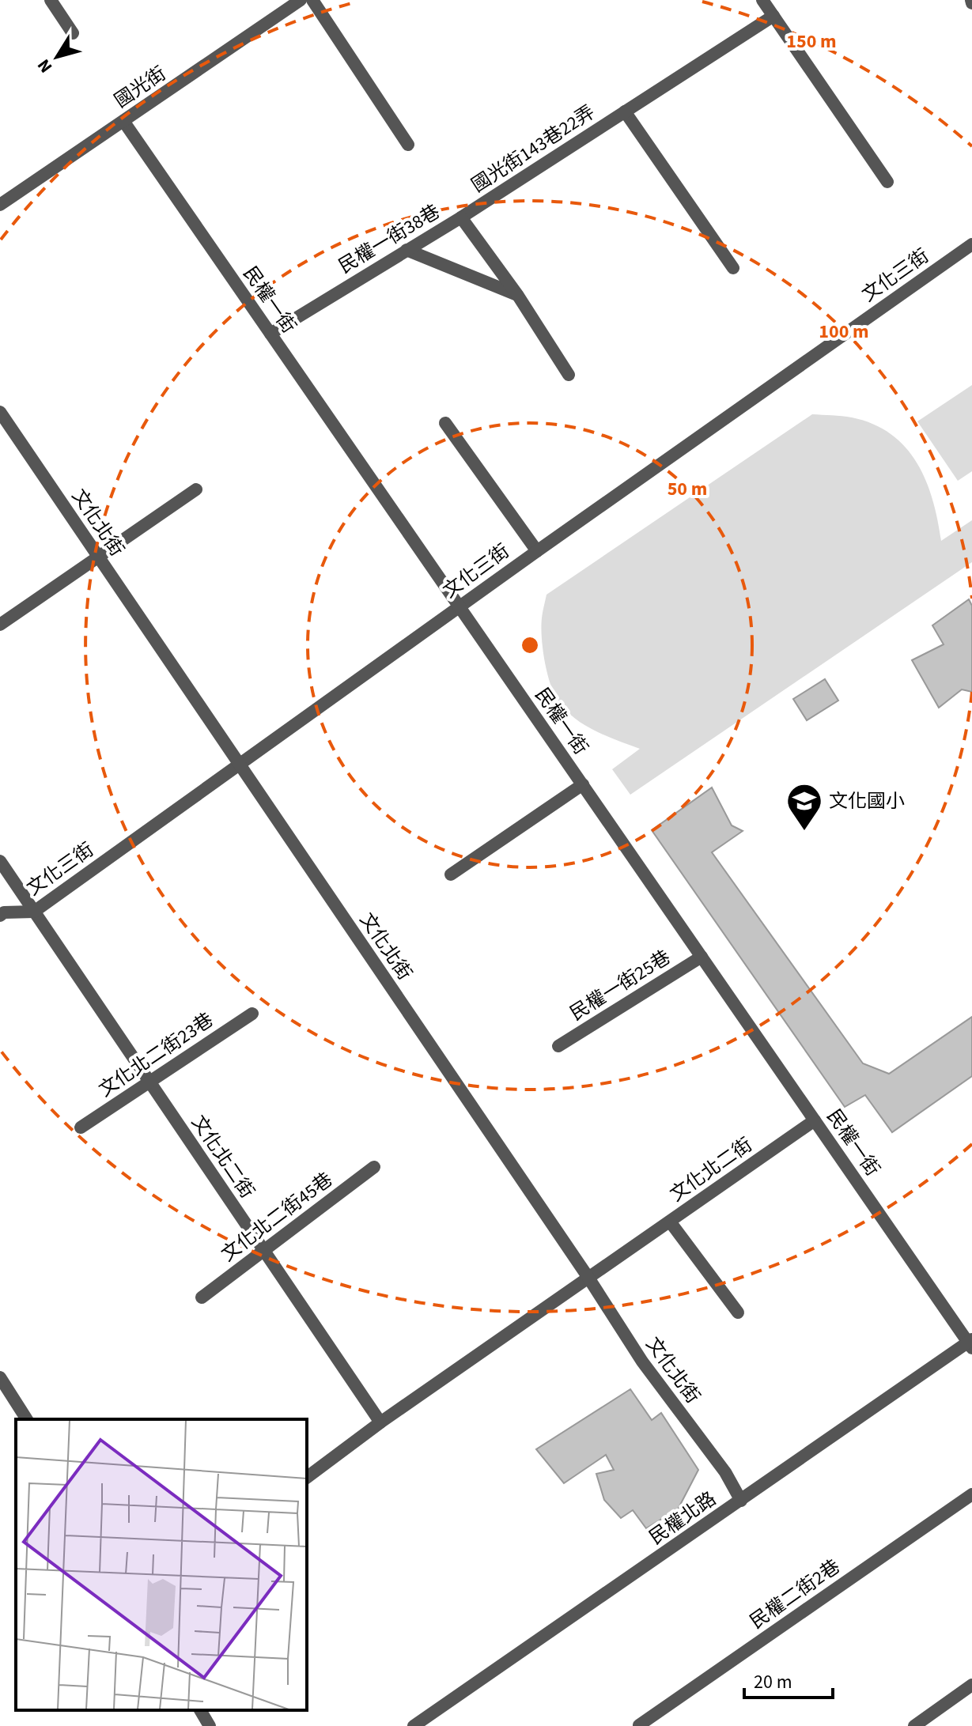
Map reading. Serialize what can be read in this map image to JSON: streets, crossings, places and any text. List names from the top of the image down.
{
  "streets": {
    "street": [
      "國光街",
      "國光街143巷22弄",
      "民權一街38巷",
      "文化三街",
      "民權一街",
      "文化北街",
      "民權一街25巷",
      "文化北二街23巷",
      "文化北二街",
      "文化北二街45巷",
      "民權北路",
      "民權二街2巷"
    ]
  },
  "crossings": [
    ["國光街", "民權一街"],
    ["國光街143巷22弄", "民權一街38巷"],
    ["民權一街38巷", "民權一街"],
    ["文化三街", "民權一街"],
    ["文化三街", "文化北街"],
    ["文化三街", "文化北二街"],
    ["民權一街", "民權一街25巷"],
    ["民權一街", "文化北二街"],
    ["民權一街", "民權北路"],
    ["文化北街", "文化北二街"],
    ["文化北街", "民權北路"],
    ["文化北二街23巷", "文化北二街"],
    ["文化北二街", "文化北二街45巷"]
  ],
  "places": {
    "school or university": ["文化國小"]
  },
  "scale_bar": "20 m",
  "north": "bottom left",
  "rings": ["150 m", "100 m", "50 m"]
}
